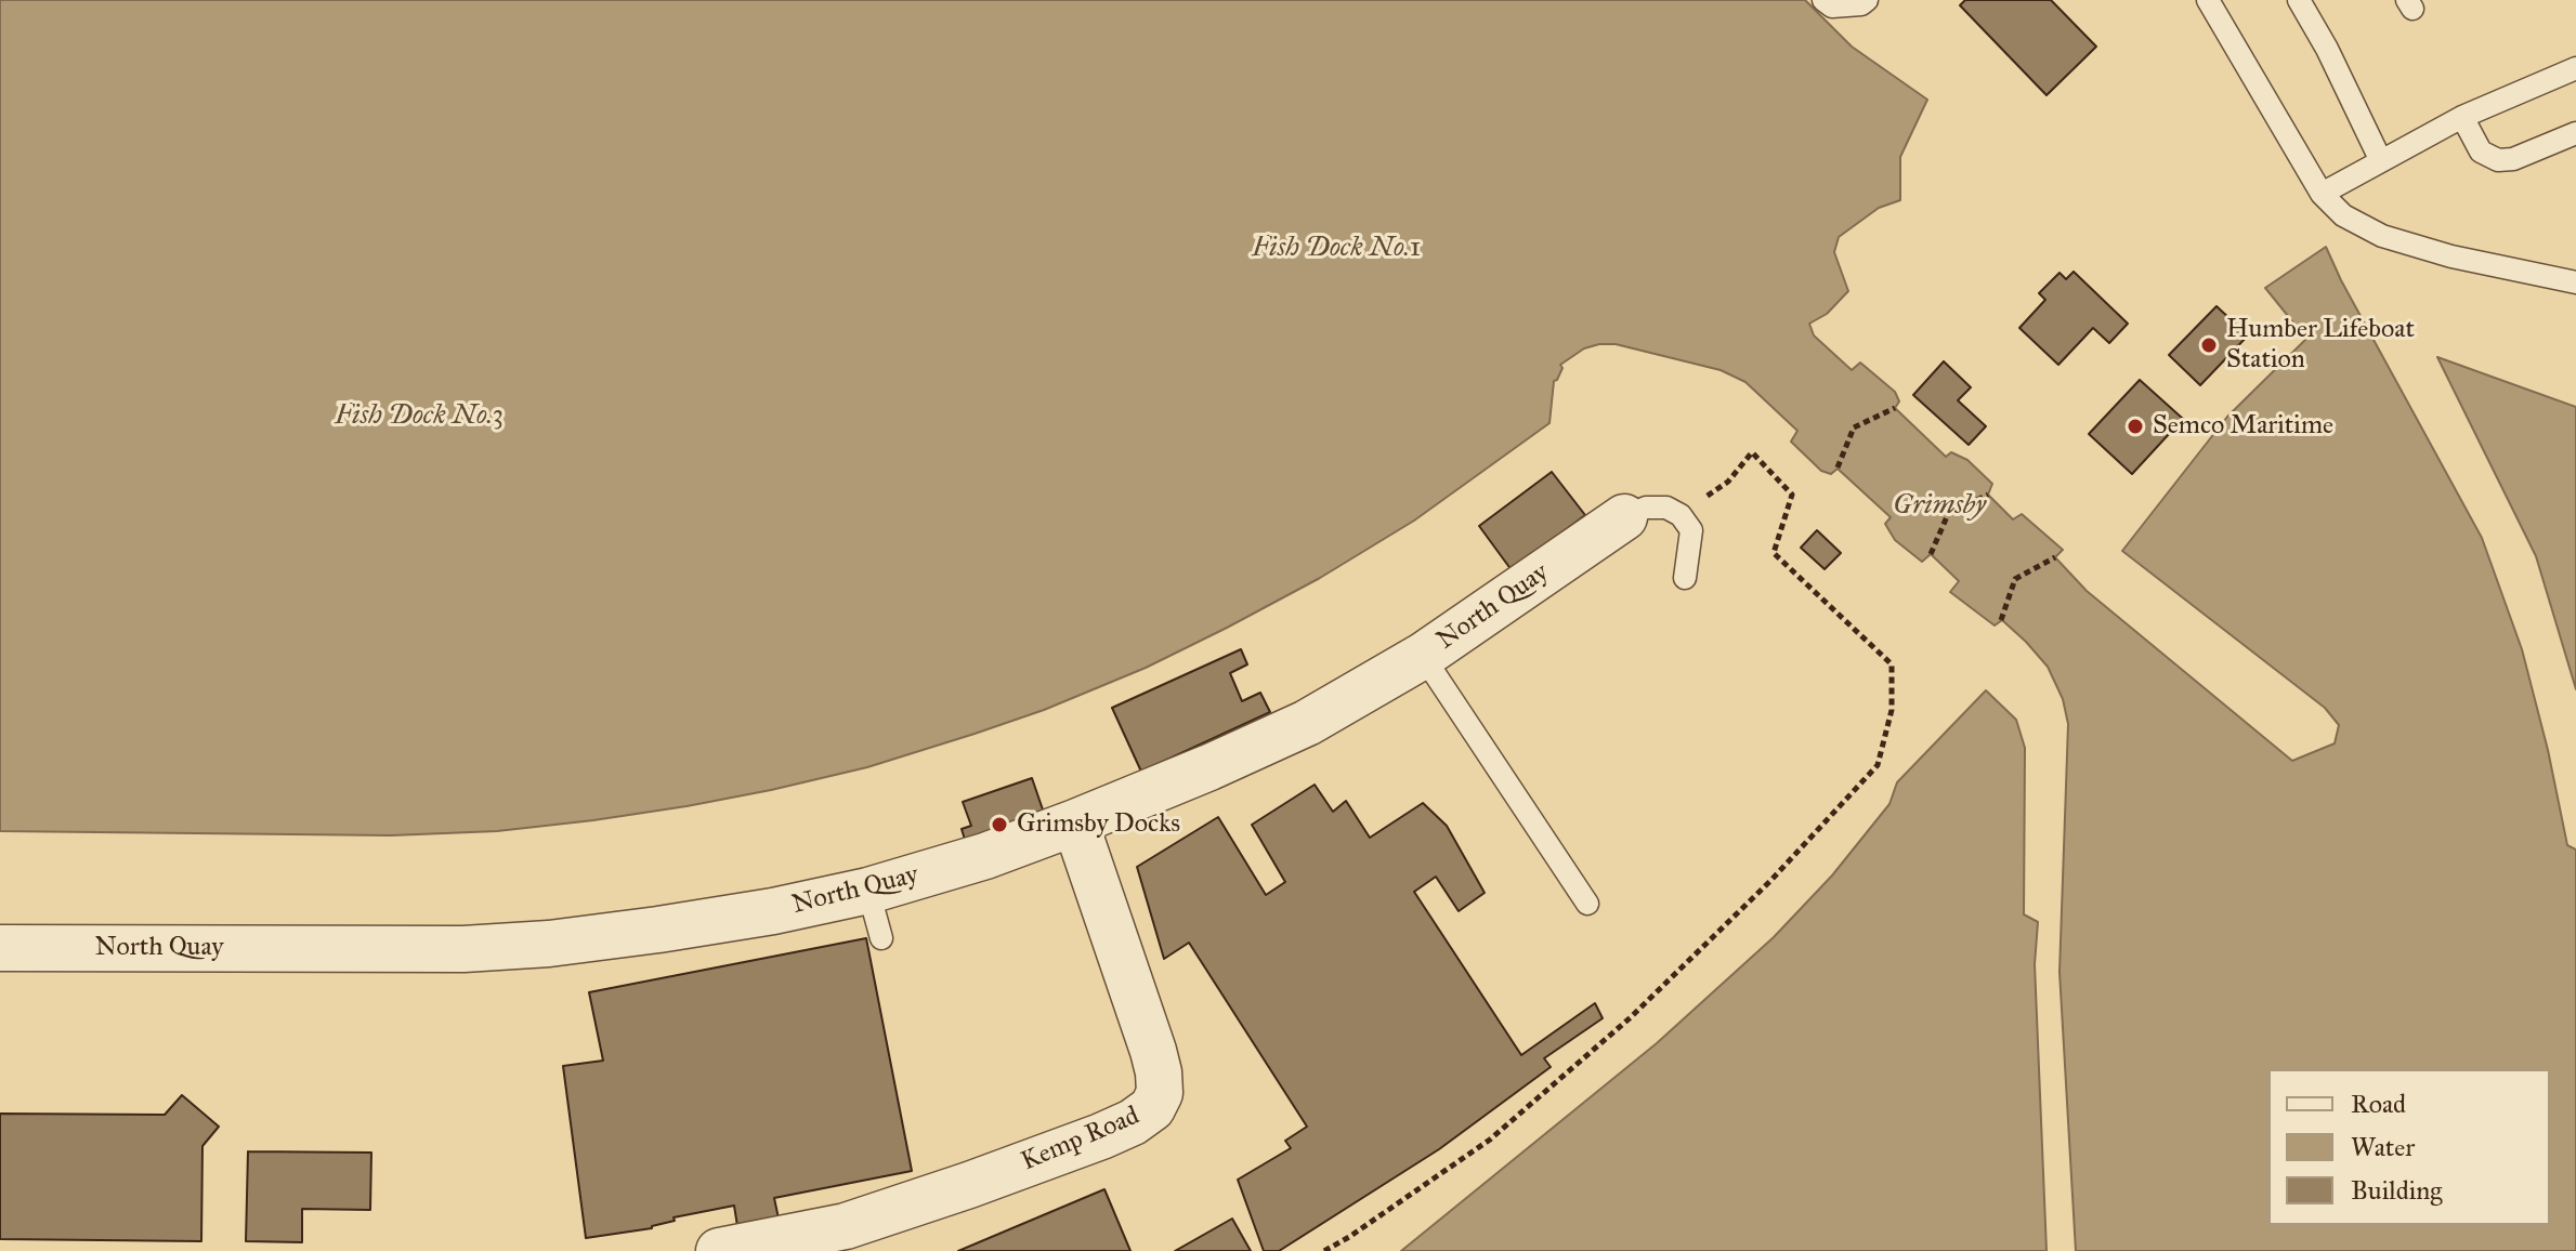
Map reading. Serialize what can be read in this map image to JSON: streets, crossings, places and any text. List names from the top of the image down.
{
  "streets": {
    "street": ["North Quay", "Kemp Road"]
  },
  "crossings": [
    ["North Quay", "Kemp Road"]
  ],
  "water": ["Fish Dock No.1", "Fish Dock No.3", "Grimsby"],
  "places": ["Humber Lifeboat Station", "Semco Maritime", "Grimsby Docks"],
  "legend": ["Road", "Water", "Building"]
}
